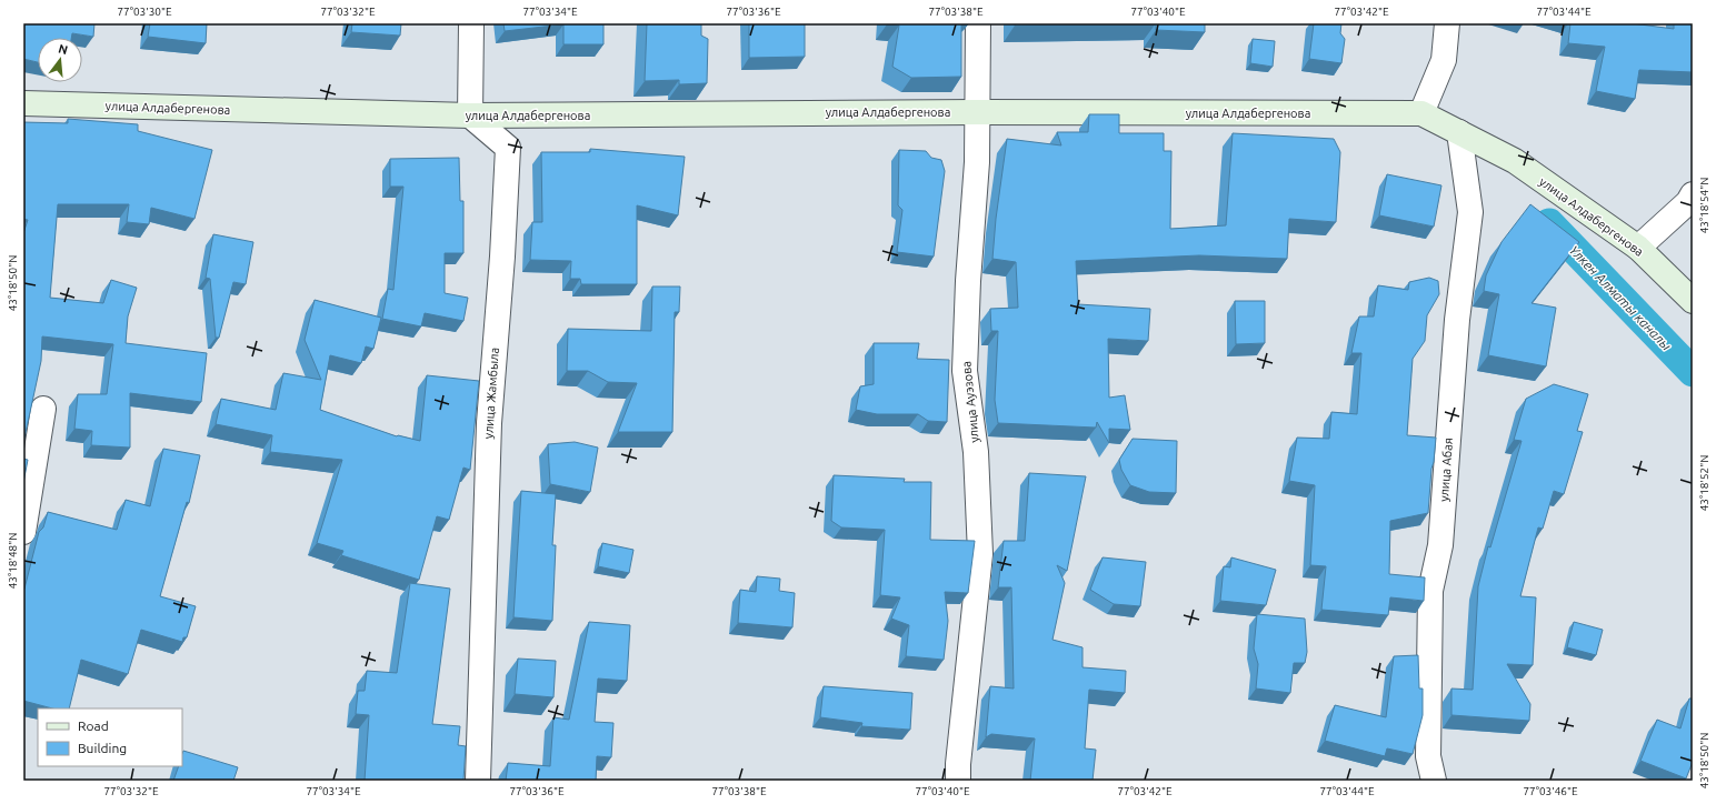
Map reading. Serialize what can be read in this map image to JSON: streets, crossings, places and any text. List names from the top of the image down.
{
  "streets": {
    "main road": ["улица Алдабергенова"],
    "street": ["улица Жамбыла", "улица Ауэзова", "улица Абая"]
  },
  "crossings": [
    ["улица Алдабергенова", "улица Жамбыла"],
    ["улица Алдабергенова", "улица Ауэзова"],
    ["улица Алдабергенова", "улица Абая"]
  ],
  "water": ["Үлкен Алматы каналы"],
  "legend": ["Road", "Building"],
  "north": "top",
  "coordinates": [
    "77°03'30\"E",
    "77°03'32\"E",
    "77°03'34\"E",
    "77°03'36\"E",
    "77°03'38\"E",
    "77°03'40\"E",
    "77°03'42\"E",
    "77°03'44\"E",
    "43°18'54\"N",
    "43°18'50\"N",
    "43°18'52\"N",
    "43°18'48\"N",
    "77°03'46\"E"
  ]
}
